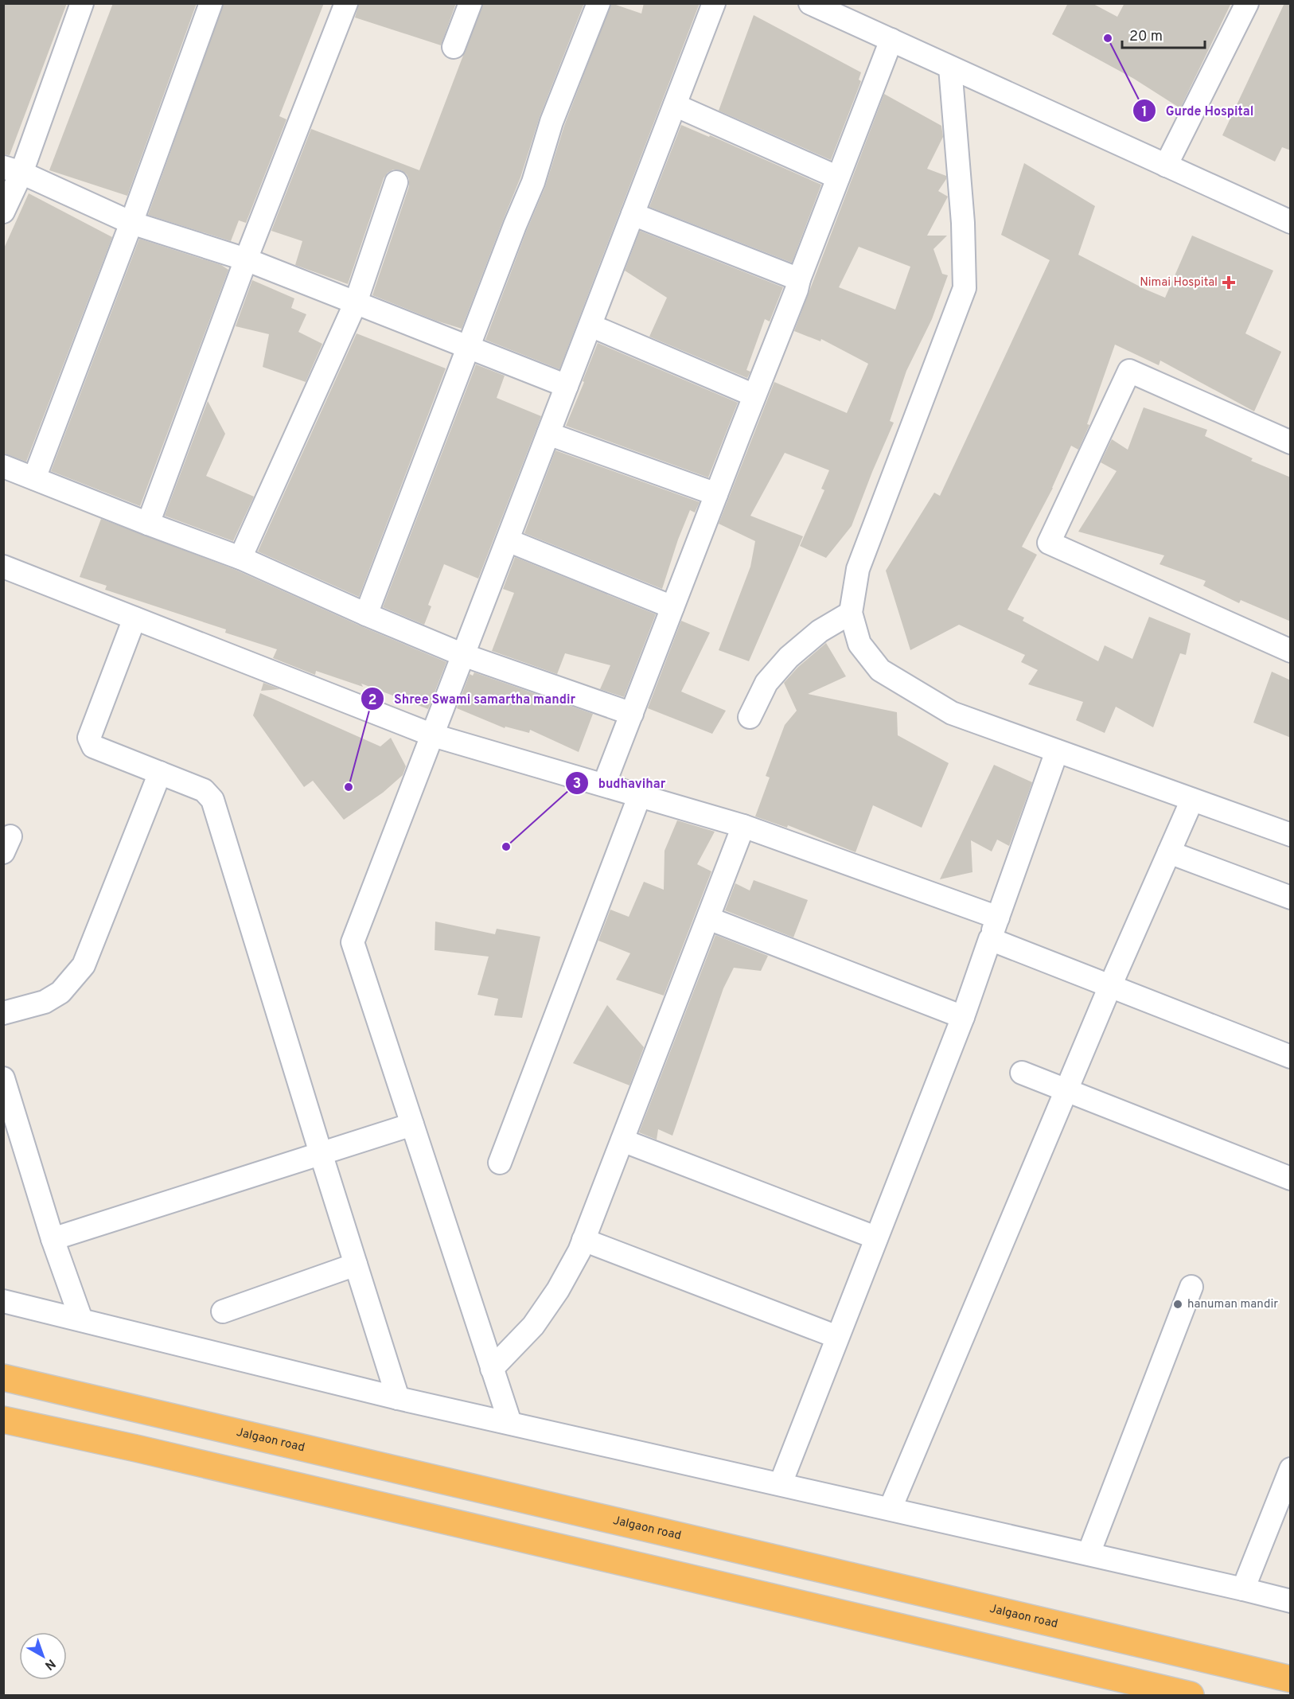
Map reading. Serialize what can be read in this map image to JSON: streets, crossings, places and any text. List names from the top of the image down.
{
  "streets": {
    "highway": ["Jalgaon road"]
  },
  "places": {
    "other": [
      "Gurde Hospital",
      "Shree Swami samartha mandir",
      "budhavihar",
      "hanuman mandir"
    ],
    "health": ["Nimai Hospital"]
  },
  "scale_bar": "20 m",
  "north": "bottom right"
}
